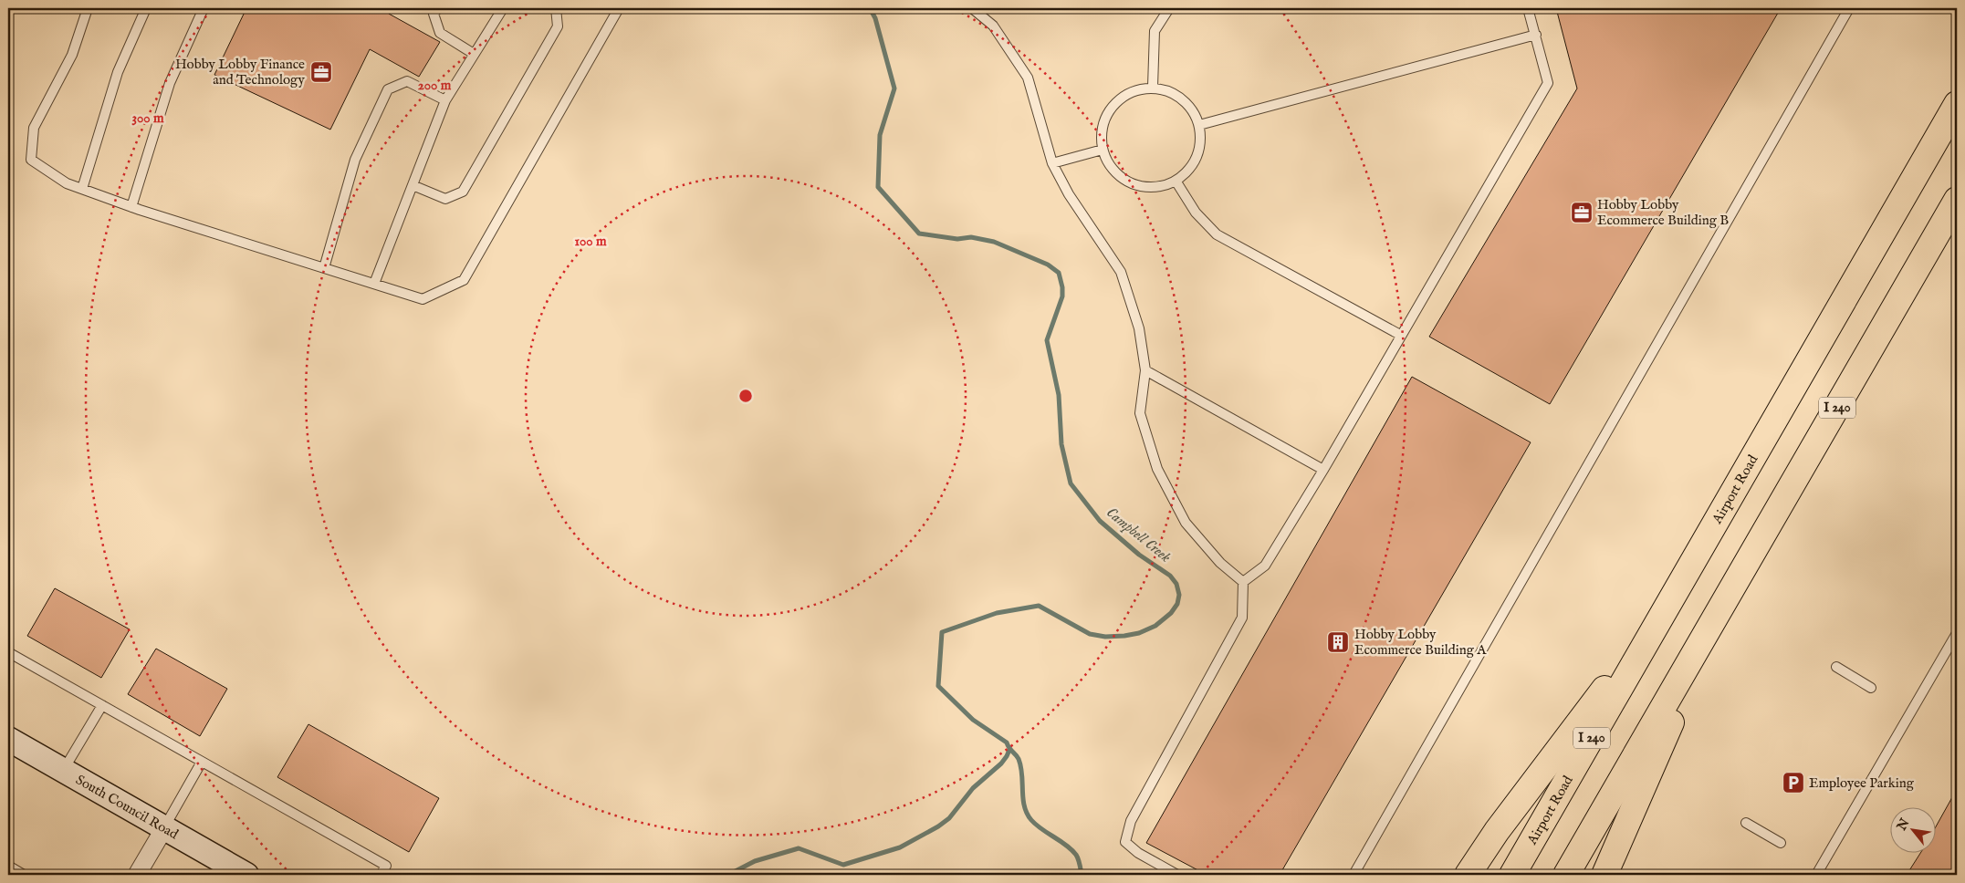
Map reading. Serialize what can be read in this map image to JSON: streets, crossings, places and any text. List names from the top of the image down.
{
  "streets": {
    "highway": ["I 240", "Airport Road"],
    "main road": ["South Council Road"]
  },
  "water": ["Campbell Creek"],
  "places": {
    "office": ["Hobby Lobby Finance and Technology", "Hobby Lobby Ecommerce Building B"],
    "building": ["Hobby Lobby Ecommerce Building A"],
    "parking": ["Employee Parking"]
  },
  "north": "top left",
  "rings": ["200 m", "300 m", "100 m"]
}
